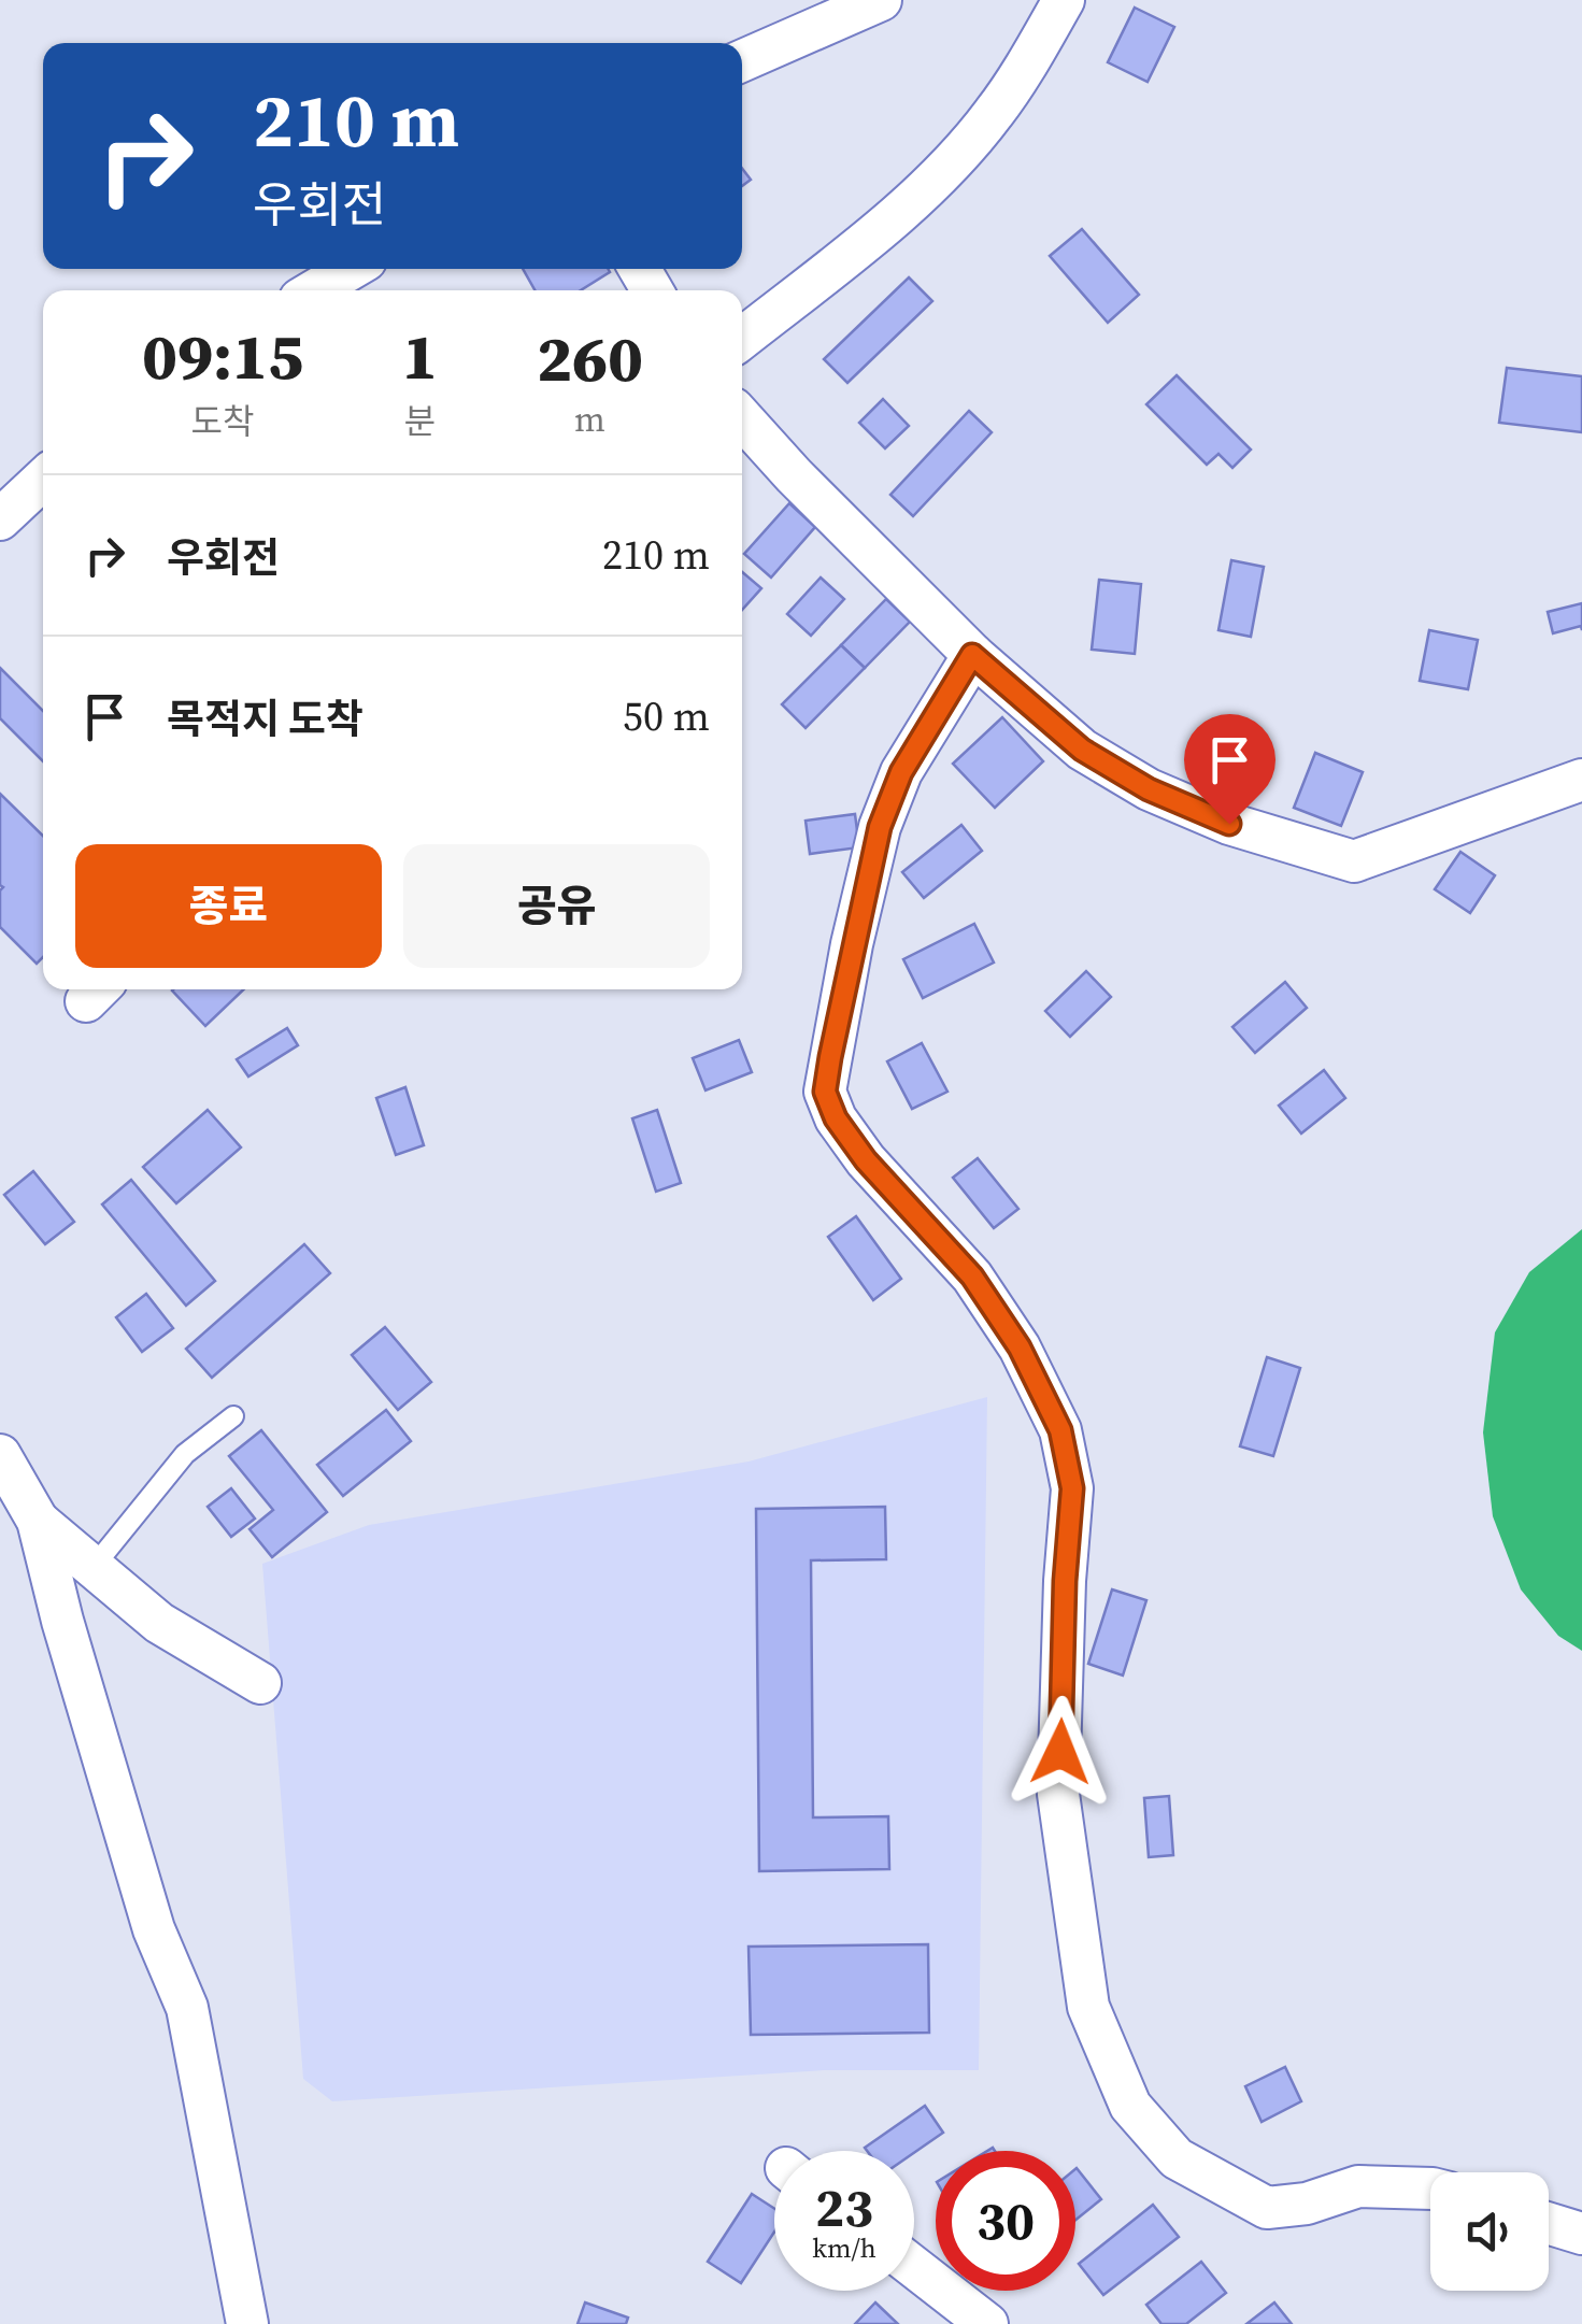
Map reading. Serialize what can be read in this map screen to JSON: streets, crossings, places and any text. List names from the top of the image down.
{
  "page": {
    "turn": ["210 m", "우회전"],
    "eta": [
      "09:15",
      "도착",
      "1",
      "분",
      "260",
      "m"
    ],
    "list": [
      {
        "name": "우회전",
        "value": "210 m"
      },
      {
        "name": "목적지 도착",
        "value": "50 m"
      }
    ],
    "buttons": ["종료", "공유"],
    "speed": "23 km/h",
    "limit": "30"
  }
}
